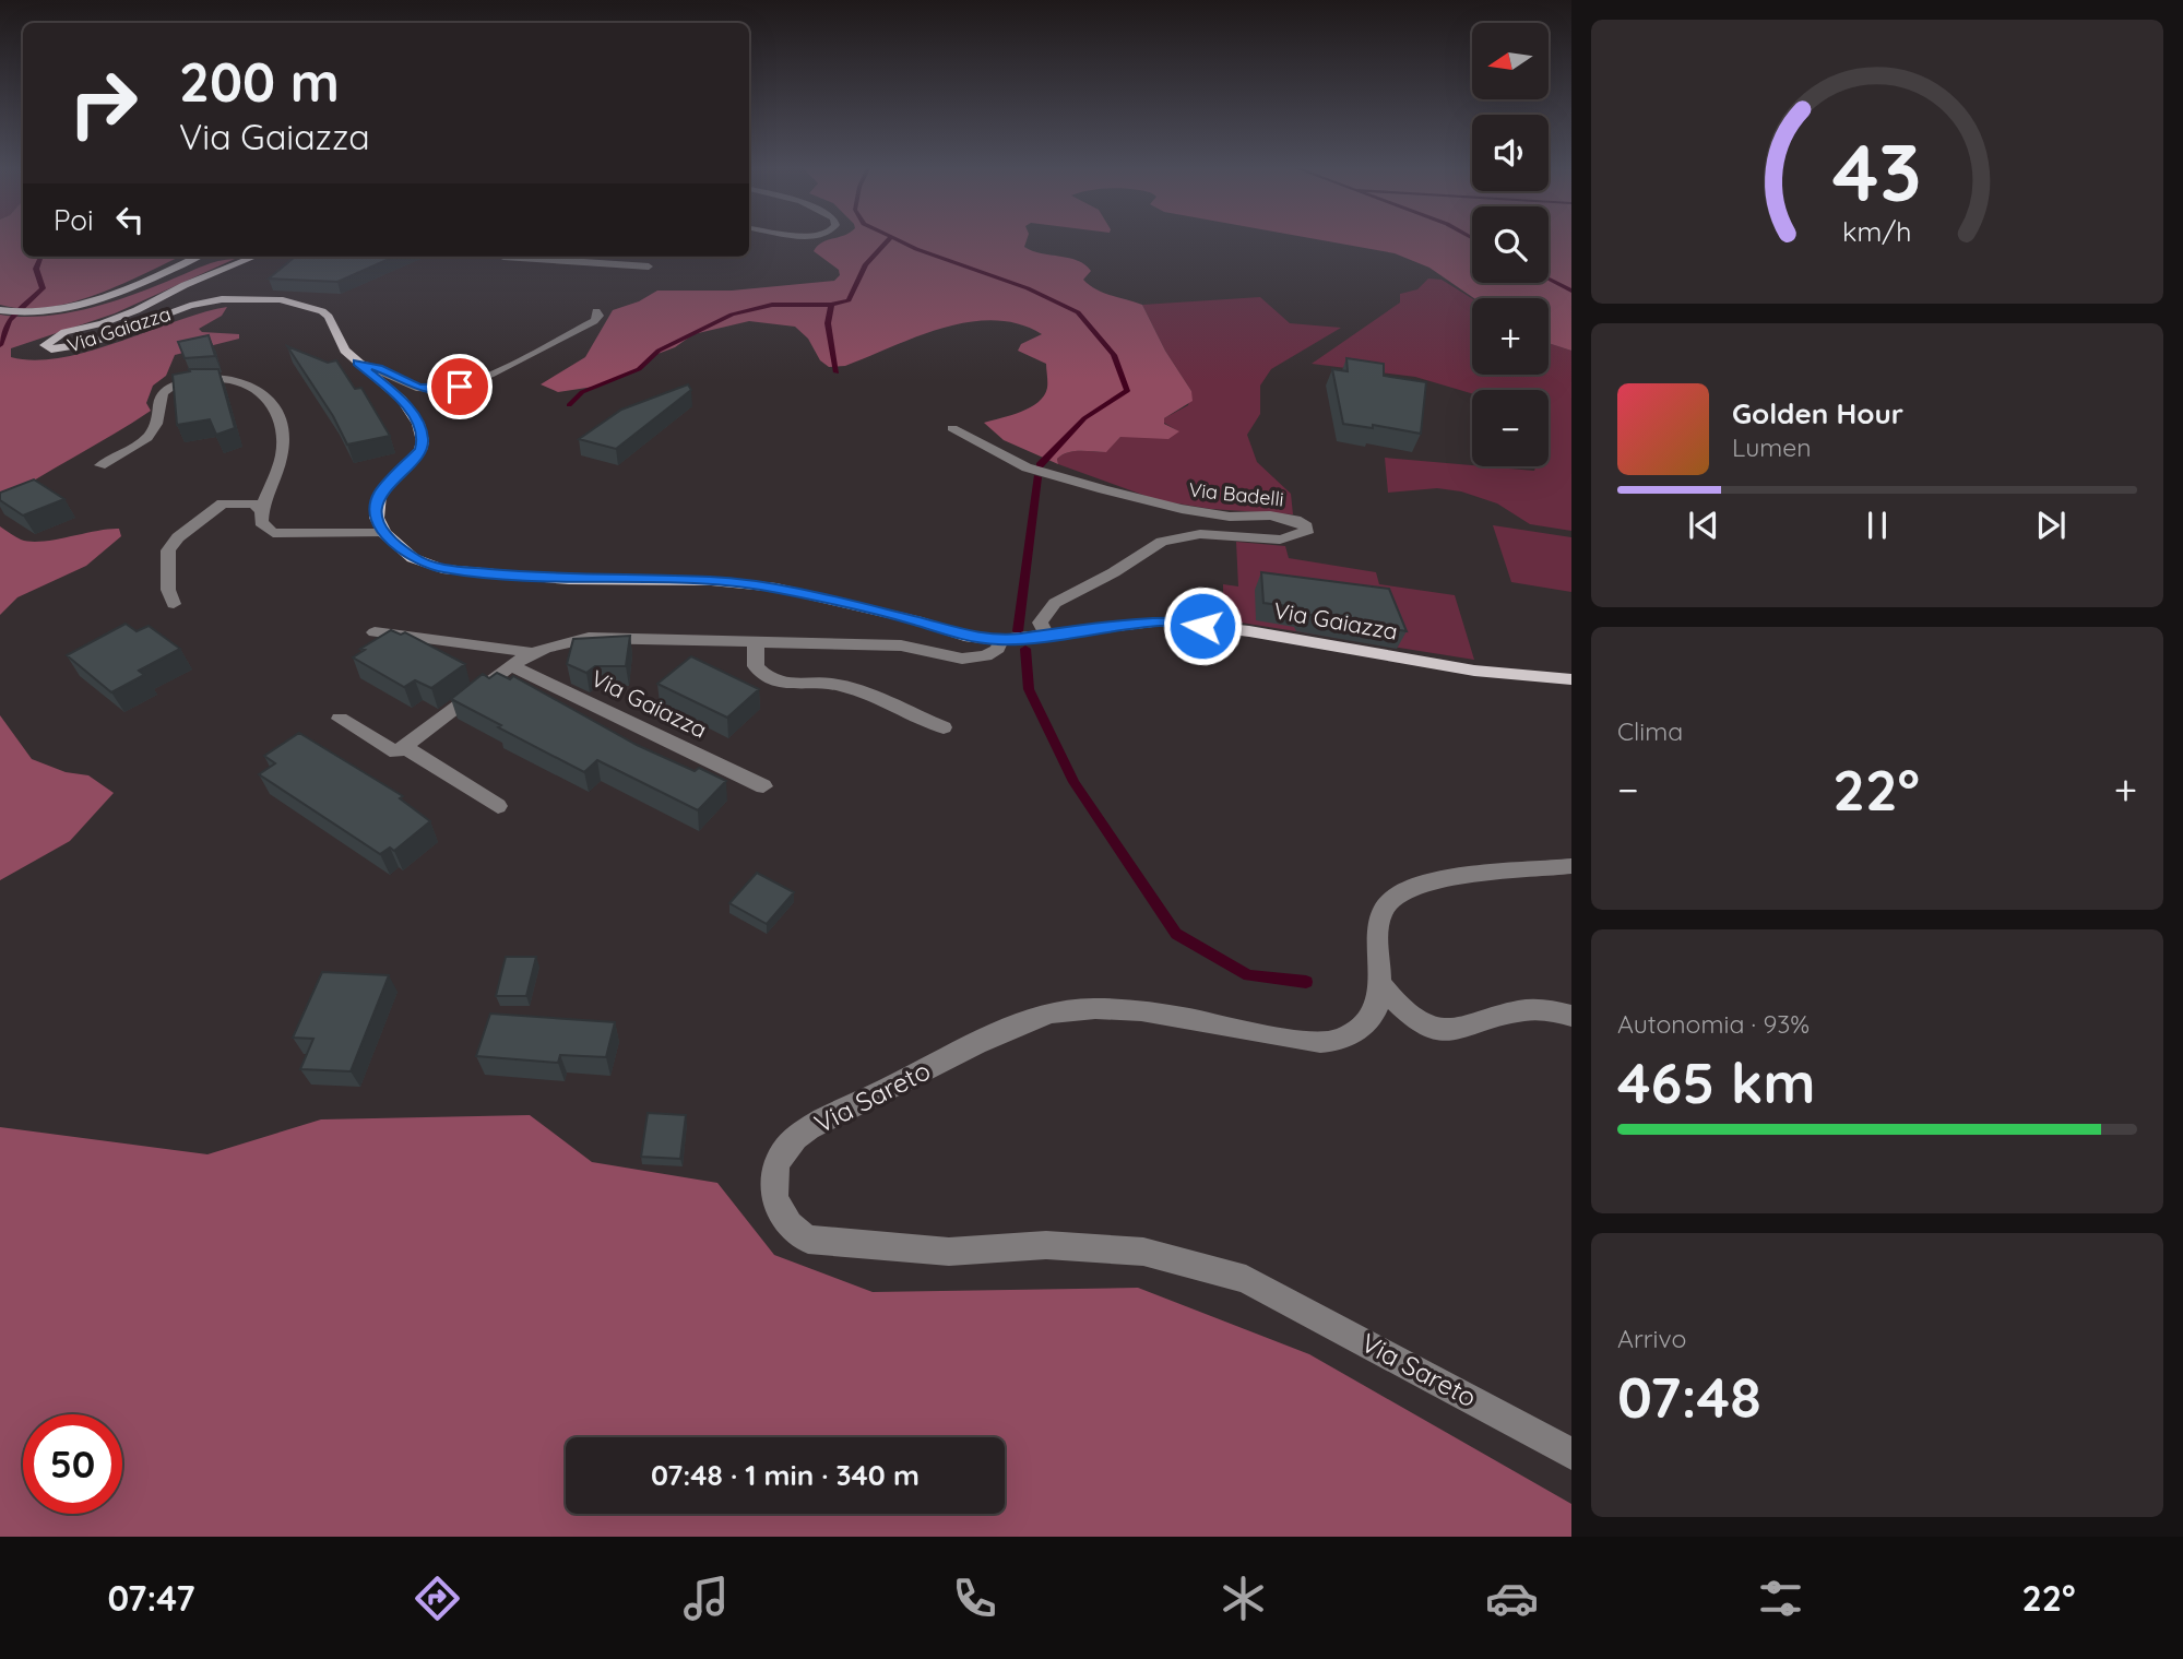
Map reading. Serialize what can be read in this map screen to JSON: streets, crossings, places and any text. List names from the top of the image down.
{
  "streets": {
    "main road": ["Via Gaiazza"],
    "street": ["Via Badelli", "Via Sareto"]
  },
  "crossings": [
    ["Via Gaiazza", "Via Badelli"]
  ],
  "north": "left",
  "page": {
    "map_buttons": ["+", "−"],
    "turn": ["200 m", "Via Gaiazza"],
    "then": "Poi",
    "song": ["Golden Hour", "Lumen"],
    "tile": [
      "Clima",
      ["Autonomia · 93%", "465 km"],
      ["Arrivo", "07:48"]
    ],
    "heat": ["−", "22°", "+"],
    "limit": "50",
    "trip": "07:48 · 1 min · 340 m",
    "tabs": ["07:47", "22°"],
    "gauge": ["43", "km/h"]
  }
}
